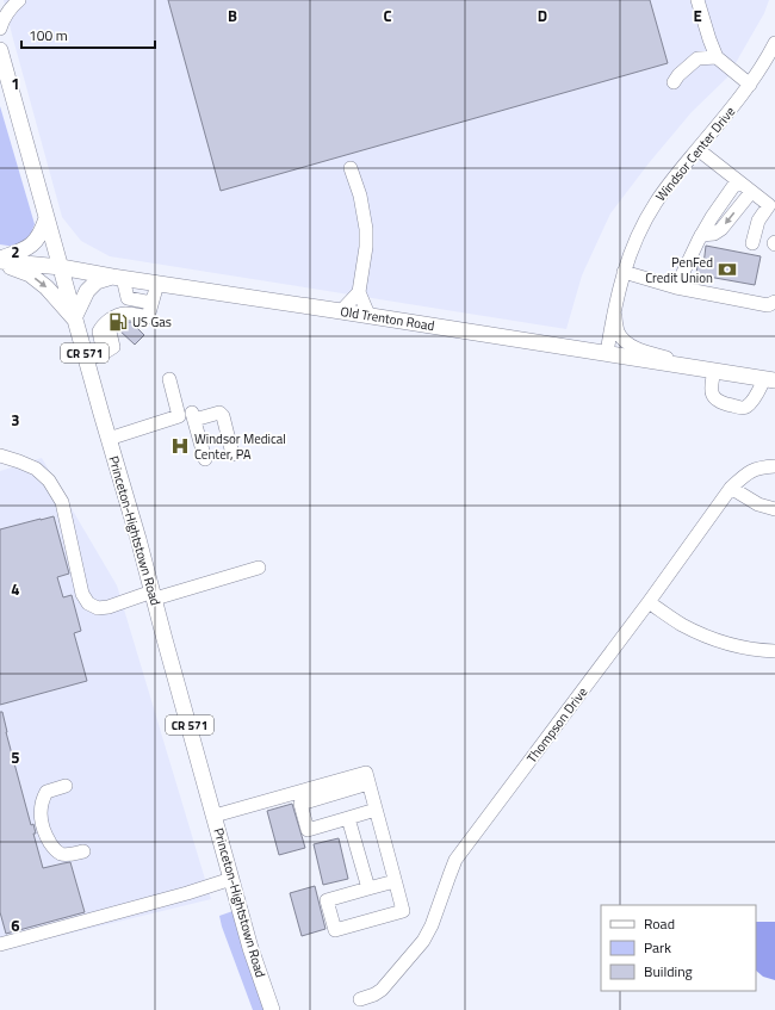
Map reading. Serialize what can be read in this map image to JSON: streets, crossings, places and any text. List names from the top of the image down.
{
  "streets": {
    "main road": ["Old Trenton Road", "CR 571", "Princeton-Hightstown Road"],
    "street": ["Windsor Center Drive", "Thompson Drive"]
  },
  "crossings": [
    ["Windsor Center Drive", "Old Trenton Road"],
    ["Old Trenton Road", "Princeton-Hightstown Road"]
  ],
  "places": {
    "bank": ["PenFed Credit Union"],
    "fuel station": ["US Gas"],
    "hospital": ["Windsor Medical Center, PA"]
  },
  "legend": ["Road", "Park", "Building"],
  "scale_bar": "100 m",
  "grid": {
    "columns": [
      "B",
      "C",
      "D",
      "E"
    ],
    "rows": [
      "1",
      "2",
      "3",
      "4",
      "5",
      "6"
    ]
  }
}
